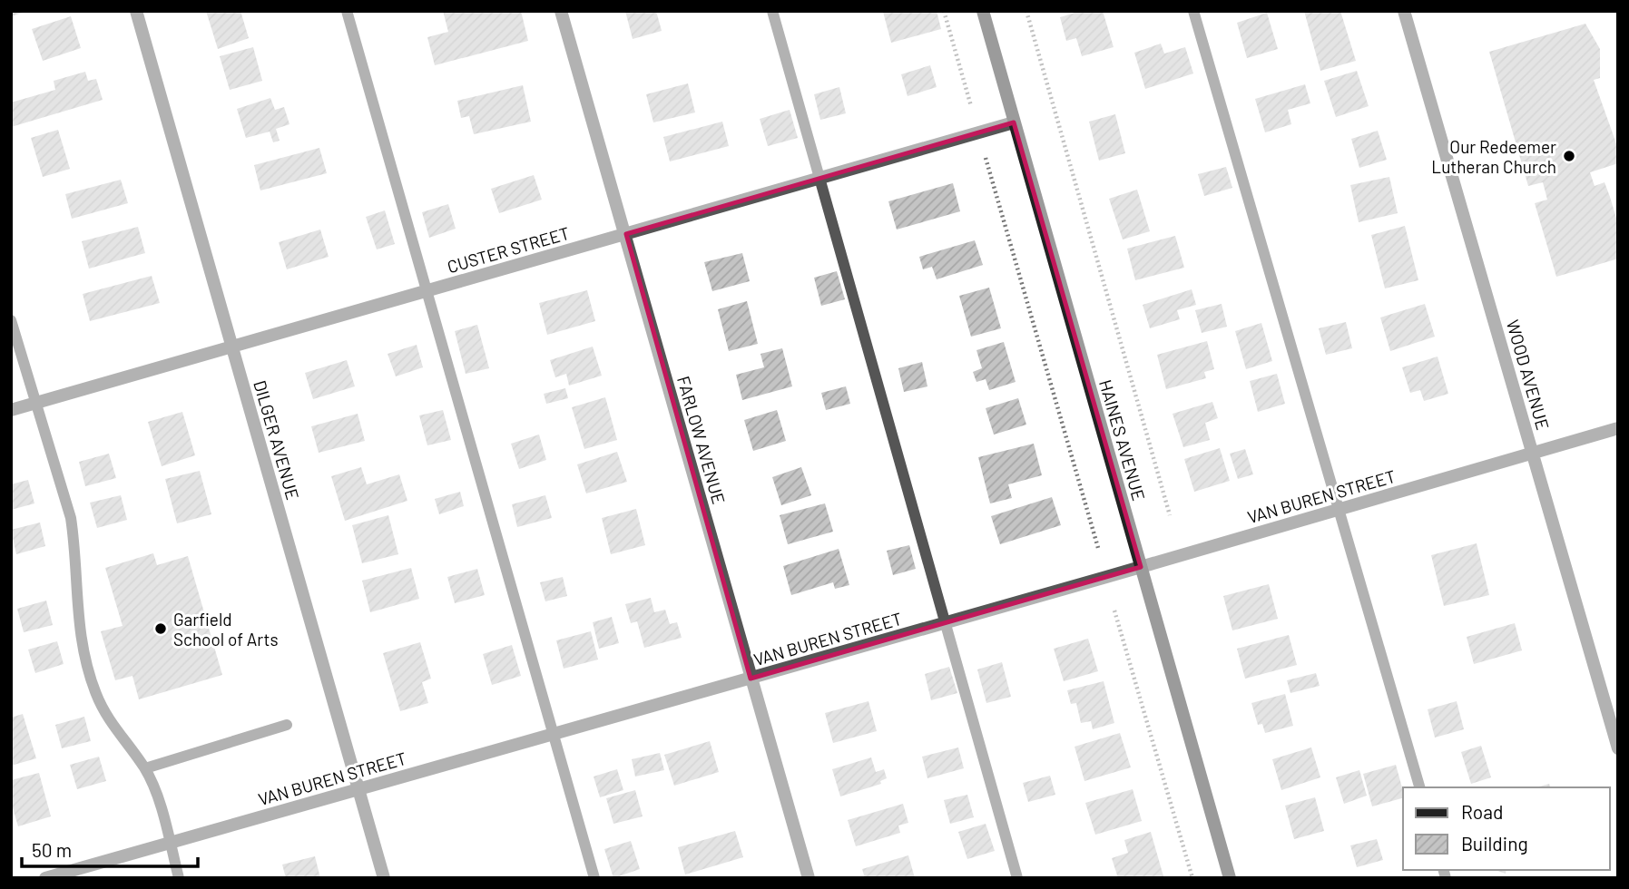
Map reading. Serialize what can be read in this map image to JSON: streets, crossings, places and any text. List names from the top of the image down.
{
  "streets": {
    "main road": ["HAINES AVENUE"],
    "street": [
      "CUSTER STREET",
      "WOOD AVENUE",
      "DILGER AVENUE",
      "FARLOW AVENUE",
      "VAN BUREN STREET"
    ]
  },
  "crossings": [
    ["CUSTER STREET", "DILGER AVENUE"],
    ["CUSTER STREET", "FARLOW AVENUE"],
    ["CUSTER STREET", "HAINES AVENUE"],
    ["WOOD AVENUE", "VAN BUREN STREET"],
    ["DILGER AVENUE", "VAN BUREN STREET"],
    ["FARLOW AVENUE", "VAN BUREN STREET"],
    ["HAINES AVENUE", "VAN BUREN STREET"]
  ],
  "places": ["Our Redeemer Lutheran Church", "Garfield School of Arts"],
  "legend": ["Road", "Building"],
  "scale_bar": "50 m"
}
